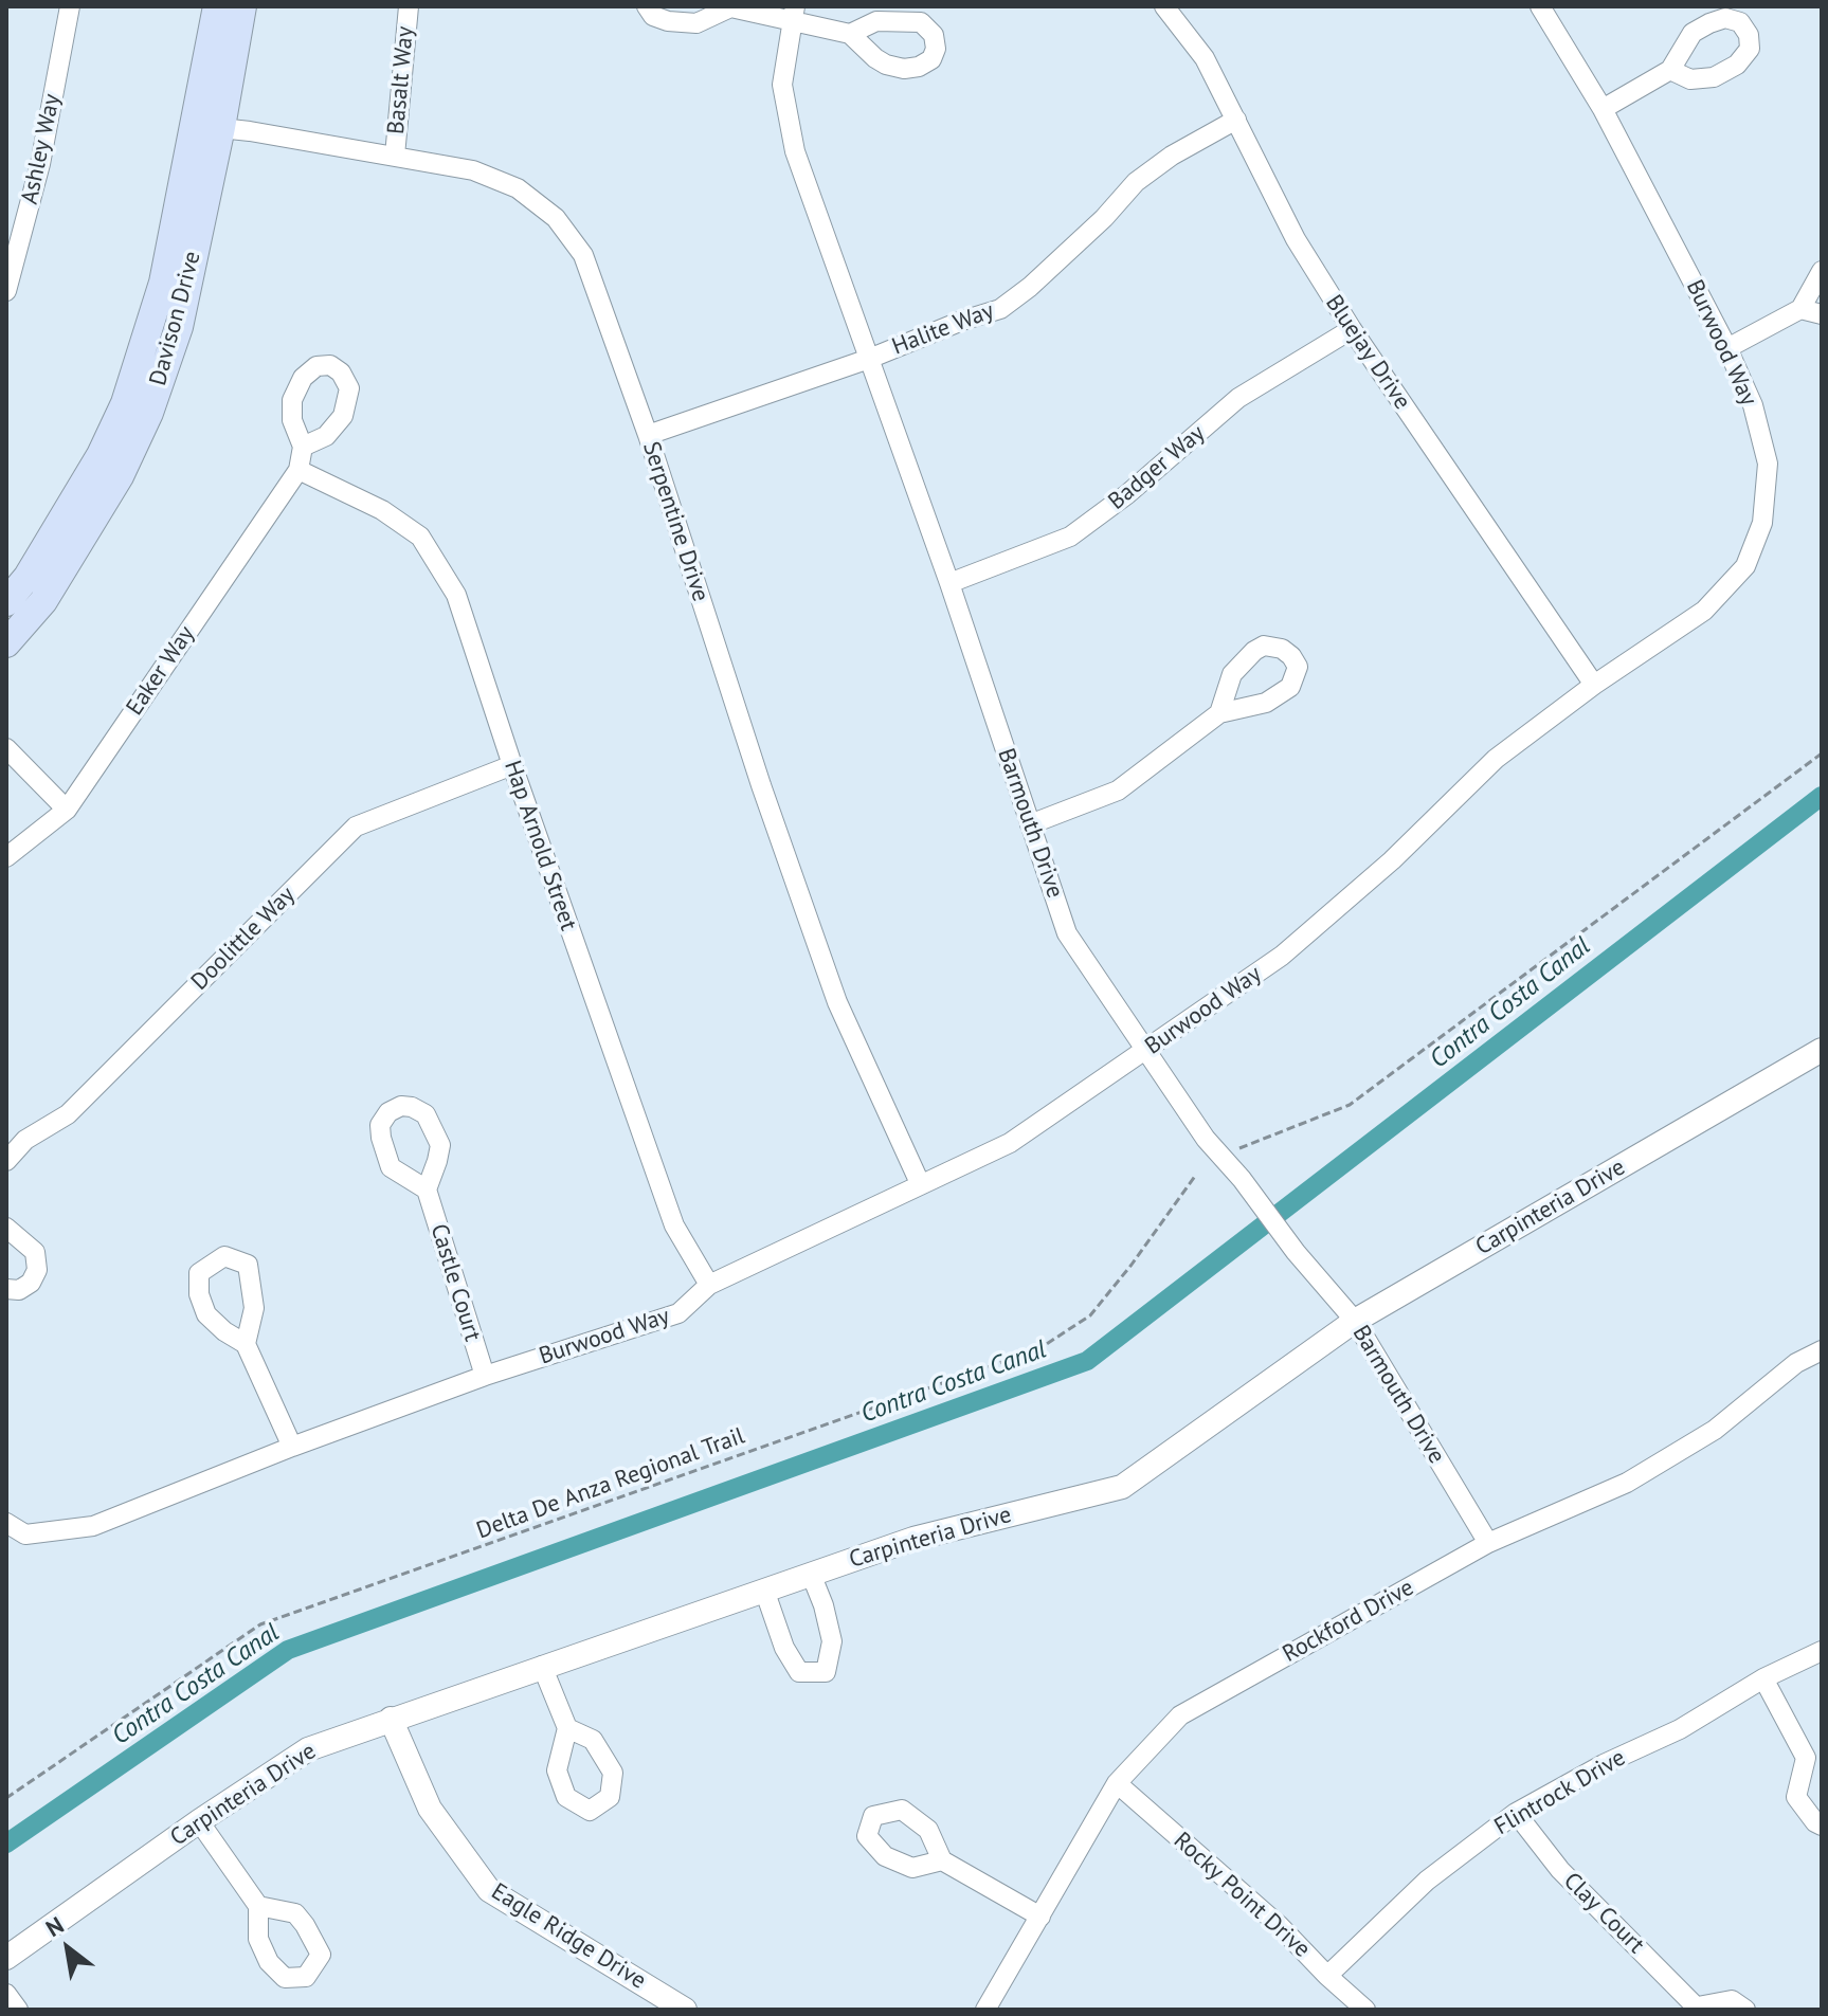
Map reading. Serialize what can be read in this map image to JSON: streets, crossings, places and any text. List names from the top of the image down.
{
  "streets": {
    "main road": ["Davison Drive"],
    "street": [
      "Basalt Way",
      "Ashley Way",
      "Halite Way",
      "Burwood Way",
      "Bluejay Drive",
      "Badger Way",
      "Serpentine Drive",
      "Eaker Way",
      "Barmouth Drive",
      "Hap Arnold Street",
      "Doolittle Way",
      "Carpinteria Drive",
      "Castle Court",
      "Rockford Drive",
      "Flintrock Drive",
      "Rocky Point Drive",
      "Clay Court",
      "Eagle Ridge Drive"
    ],
    "path": ["Delta De Anza Regional Trail"]
  },
  "crossings": [
    ["Basalt Way", "Serpentine Drive"],
    ["Davison Drive", "Serpentine Drive"],
    ["Halite Way", "Bluejay Drive"],
    ["Halite Way", "Serpentine Drive"],
    ["Halite Way", "Barmouth Drive"],
    ["Burwood Way", "Bluejay Drive"],
    ["Burwood Way", "Serpentine Drive"],
    ["Burwood Way", "Barmouth Drive"],
    ["Burwood Way", "Hap Arnold Street"],
    ["Burwood Way", "Castle Court"],
    ["Bluejay Drive", "Badger Way"],
    ["Badger Way", "Barmouth Drive"],
    ["Eaker Way", "Hap Arnold Street"],
    ["Barmouth Drive", "Carpinteria Drive"],
    ["Barmouth Drive", "Rockford Drive"],
    ["Hap Arnold Street", "Doolittle Way"],
    ["Carpinteria Drive", "Eagle Ridge Drive"],
    ["Rockford Drive", "Rocky Point Drive"],
    ["Flintrock Drive", "Rocky Point Drive"],
    ["Flintrock Drive", "Clay Court"]
  ],
  "water": ["Contra Costa Canal"],
  "north": "top left"
}
